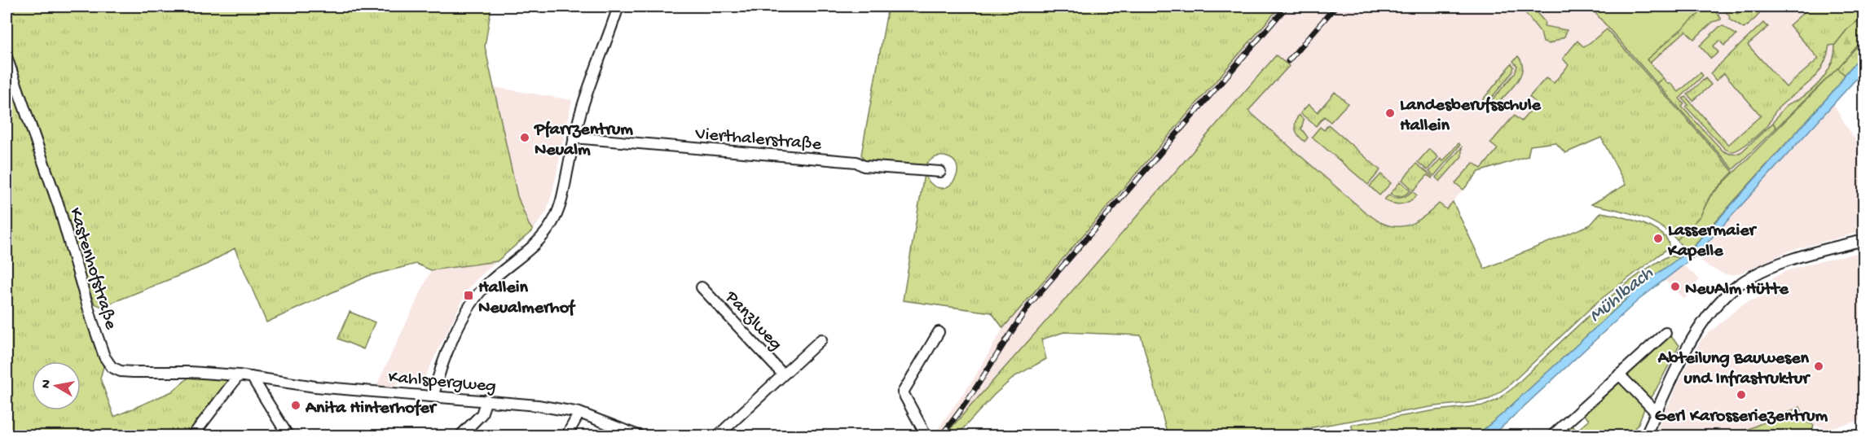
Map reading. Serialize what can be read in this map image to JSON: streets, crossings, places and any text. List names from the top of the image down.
{
  "streets": {
    "street": [
      "Vierthalerstraße",
      "Kastenhofstraße",
      "Panzlweg",
      "Kahlspergweg"
    ]
  },
  "crossings": [
    ["Kastenhofstraße", "Kahlspergweg"]
  ],
  "water": ["Mühlbach"],
  "places": {
    "other": [
      "Landesberufsschule Hallein",
      "Pfarrzentrum Neualm",
      "Lassermaier Kapelle",
      "NeuAlm Hütte",
      "Abteilung Bauwesen und Infrastruktur",
      "Gerl Karosseriezentrum",
      "Anita Hinterhofer"
    ],
    "transit": ["Hallein Neualmerhof"]
  },
  "north": "left"
}
